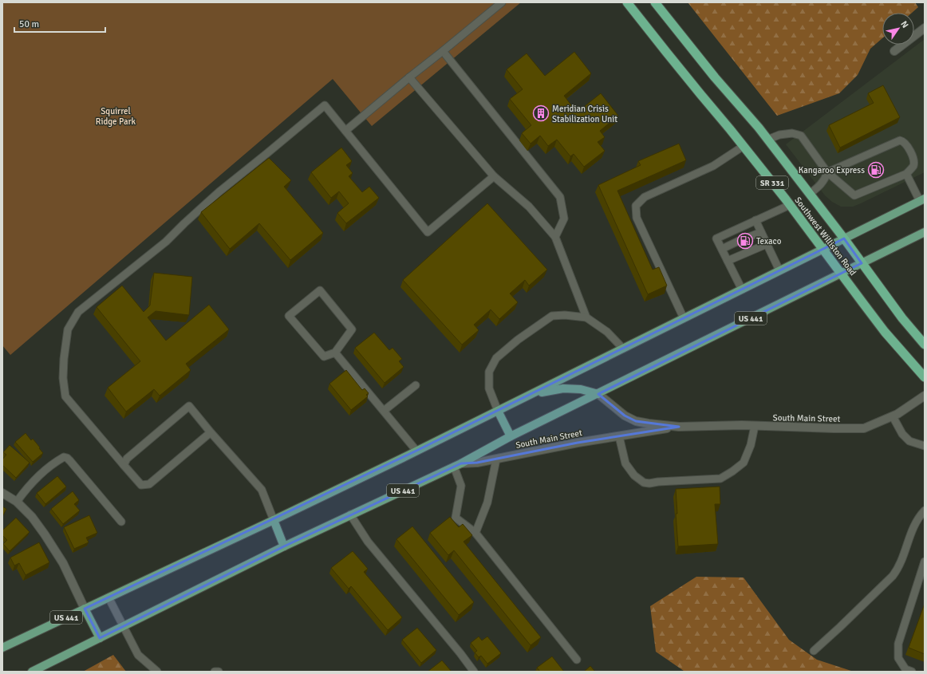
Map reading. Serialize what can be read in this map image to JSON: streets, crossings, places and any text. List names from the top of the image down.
{
  "streets": {
    "highway": ["SR 331", "Southwest Williston Road"],
    "main road": ["US 441"],
    "street": ["South Main Street"]
  },
  "crossings": [
    ["Southwest Williston Road", "US 441"],
    ["US 441", "South Main Street"]
  ],
  "parks": ["Squirrel Ridge Park"],
  "places": {
    "building": ["Meridian Crisis Stabilization Unit"],
    "fuel station": ["Kangaroo Express", "Texaco"]
  },
  "scale_bar": "50 m",
  "north": "top right"
}
